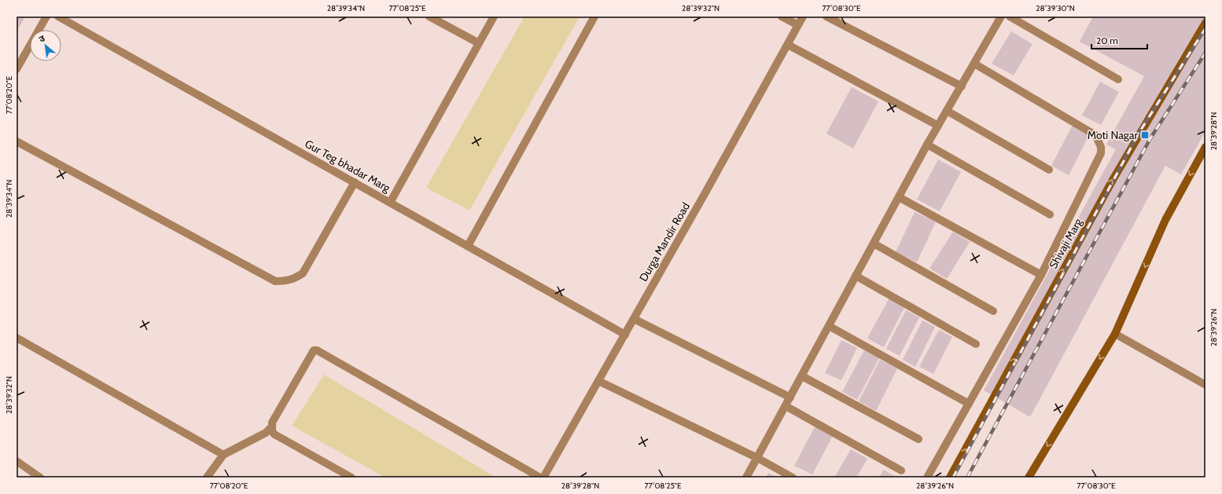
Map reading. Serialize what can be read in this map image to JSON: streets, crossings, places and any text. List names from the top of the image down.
{
  "streets": {
    "main road": ["Shivaji Marg"],
    "street": ["Gur Teg bhadar Marg", "Durga Mandir Road"]
  },
  "crossings": [
    ["Gur Teg bhadar Marg", "Durga Mandir Road"]
  ],
  "places": {
    "transit": ["Moti Nagar"]
  },
  "scale_bar": "20 m",
  "north": "top left",
  "coordinates": [
    "28°39'34\"N",
    "77°08'25\"E",
    "28°39'32\"N",
    "77°08'30\"E",
    "28°39'30\"N",
    "77°08'20\"E",
    "28°39'28\"N",
    "28°39'26\"N"
  ]
}
